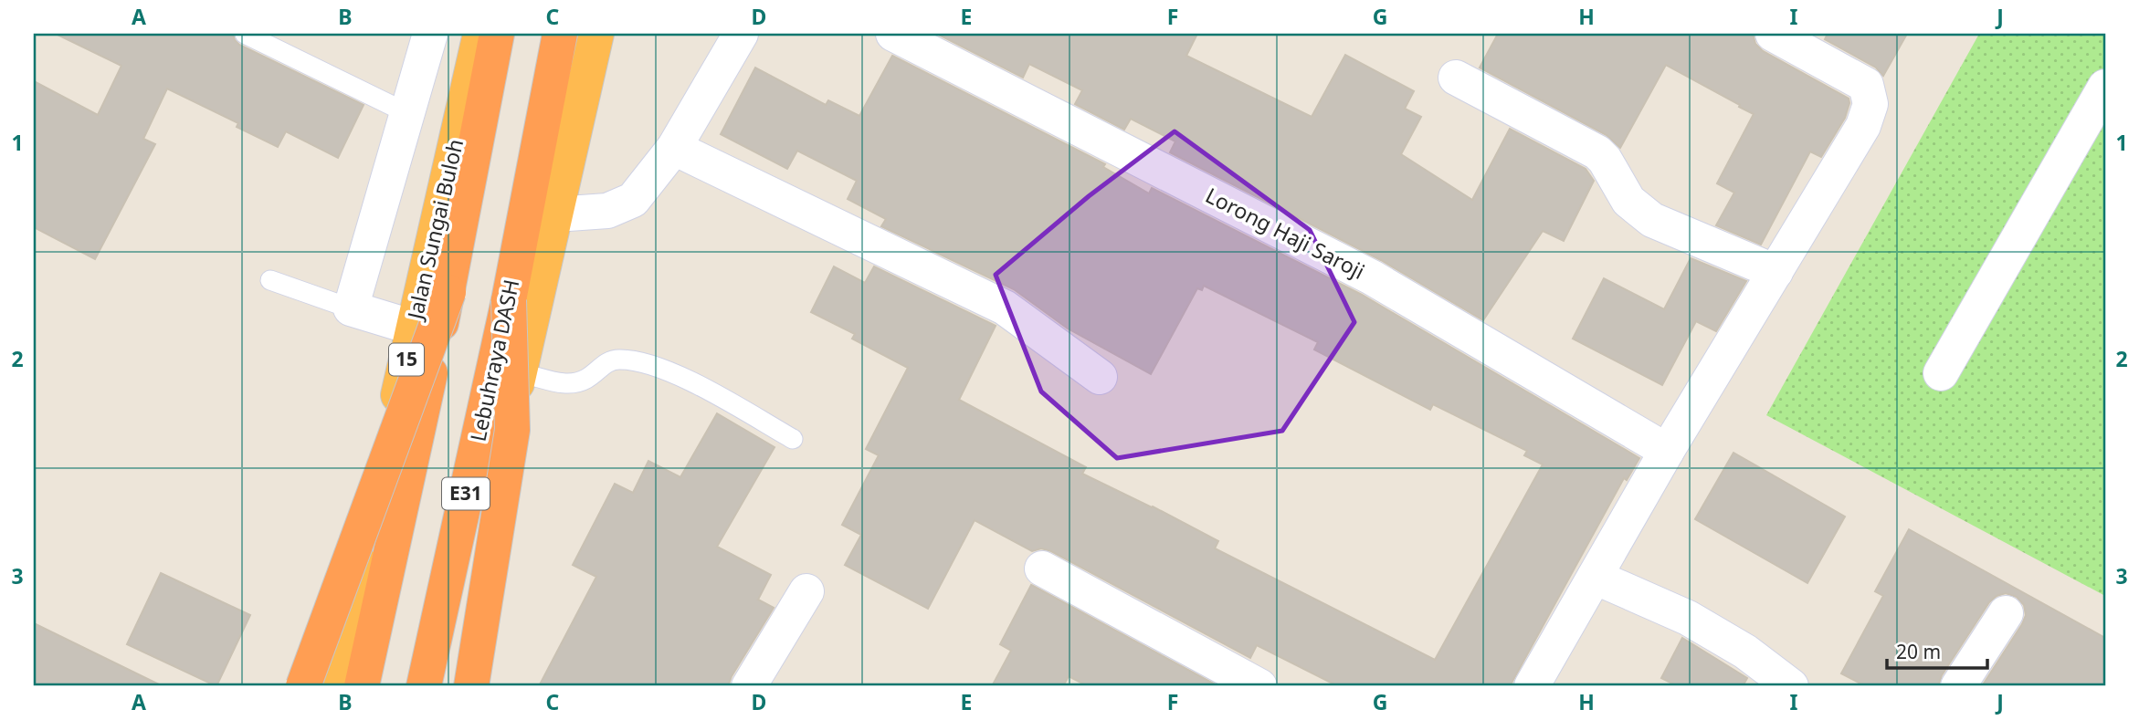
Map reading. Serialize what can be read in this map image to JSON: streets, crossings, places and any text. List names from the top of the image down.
{
  "streets": {
    "highway": [
      "Jalan Sungai Buloh",
      "15",
      "Lebuhraya DASH",
      "E31"
    ],
    "street": ["Lorong Haji Saroji"]
  },
  "scale_bar": "20 m",
  "grid": {
    "columns": [
      "A",
      "B",
      "C",
      "D",
      "E",
      "F",
      "G",
      "H",
      "I",
      "J"
    ],
    "rows": ["1", "2", "3"]
  }
}
